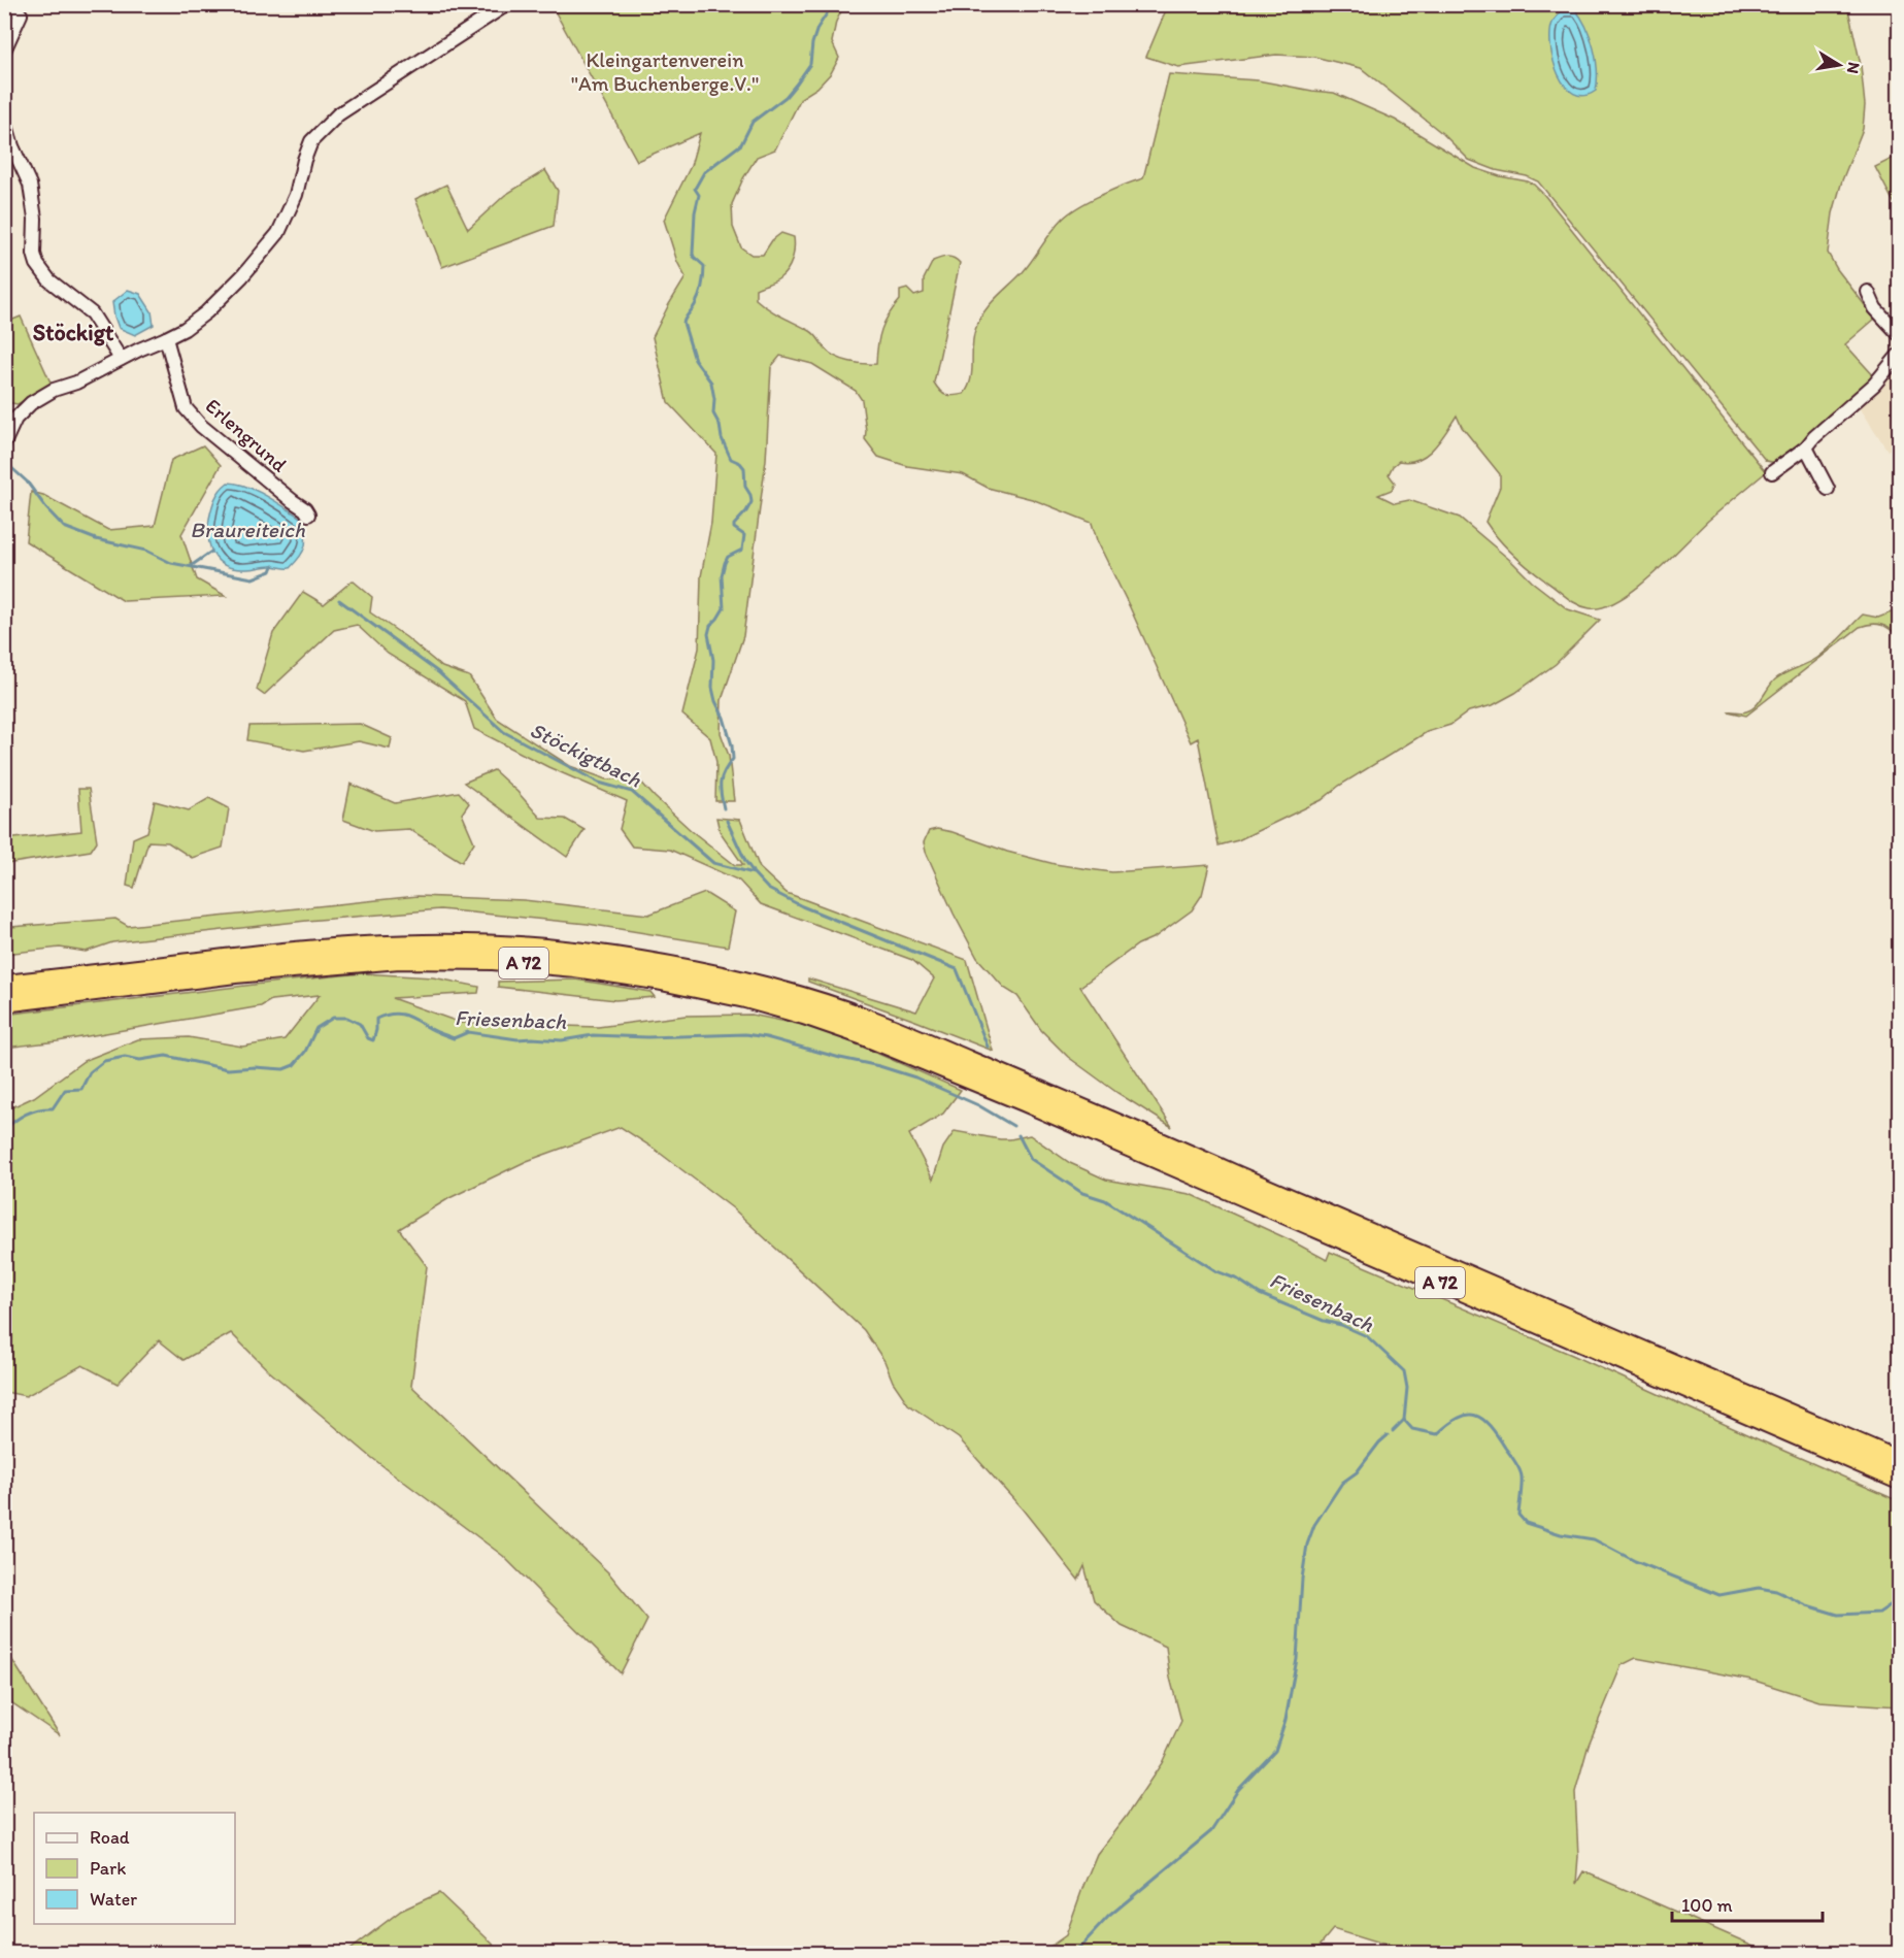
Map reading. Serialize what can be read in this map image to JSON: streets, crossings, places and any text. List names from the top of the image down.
{
  "streets": {
    "highway": ["A 72"],
    "street": ["Erlengrund"]
  },
  "districts": ["Stöckigt"],
  "water": ["Braureiteich", "Stöckigtbach", "Friesenbach"],
  "parks": ["Kleingartenverein \"Am Buchenberge.V.\""],
  "legend": ["Road", "Park", "Water"],
  "scale_bar": "100 m",
  "north": "right"
}
